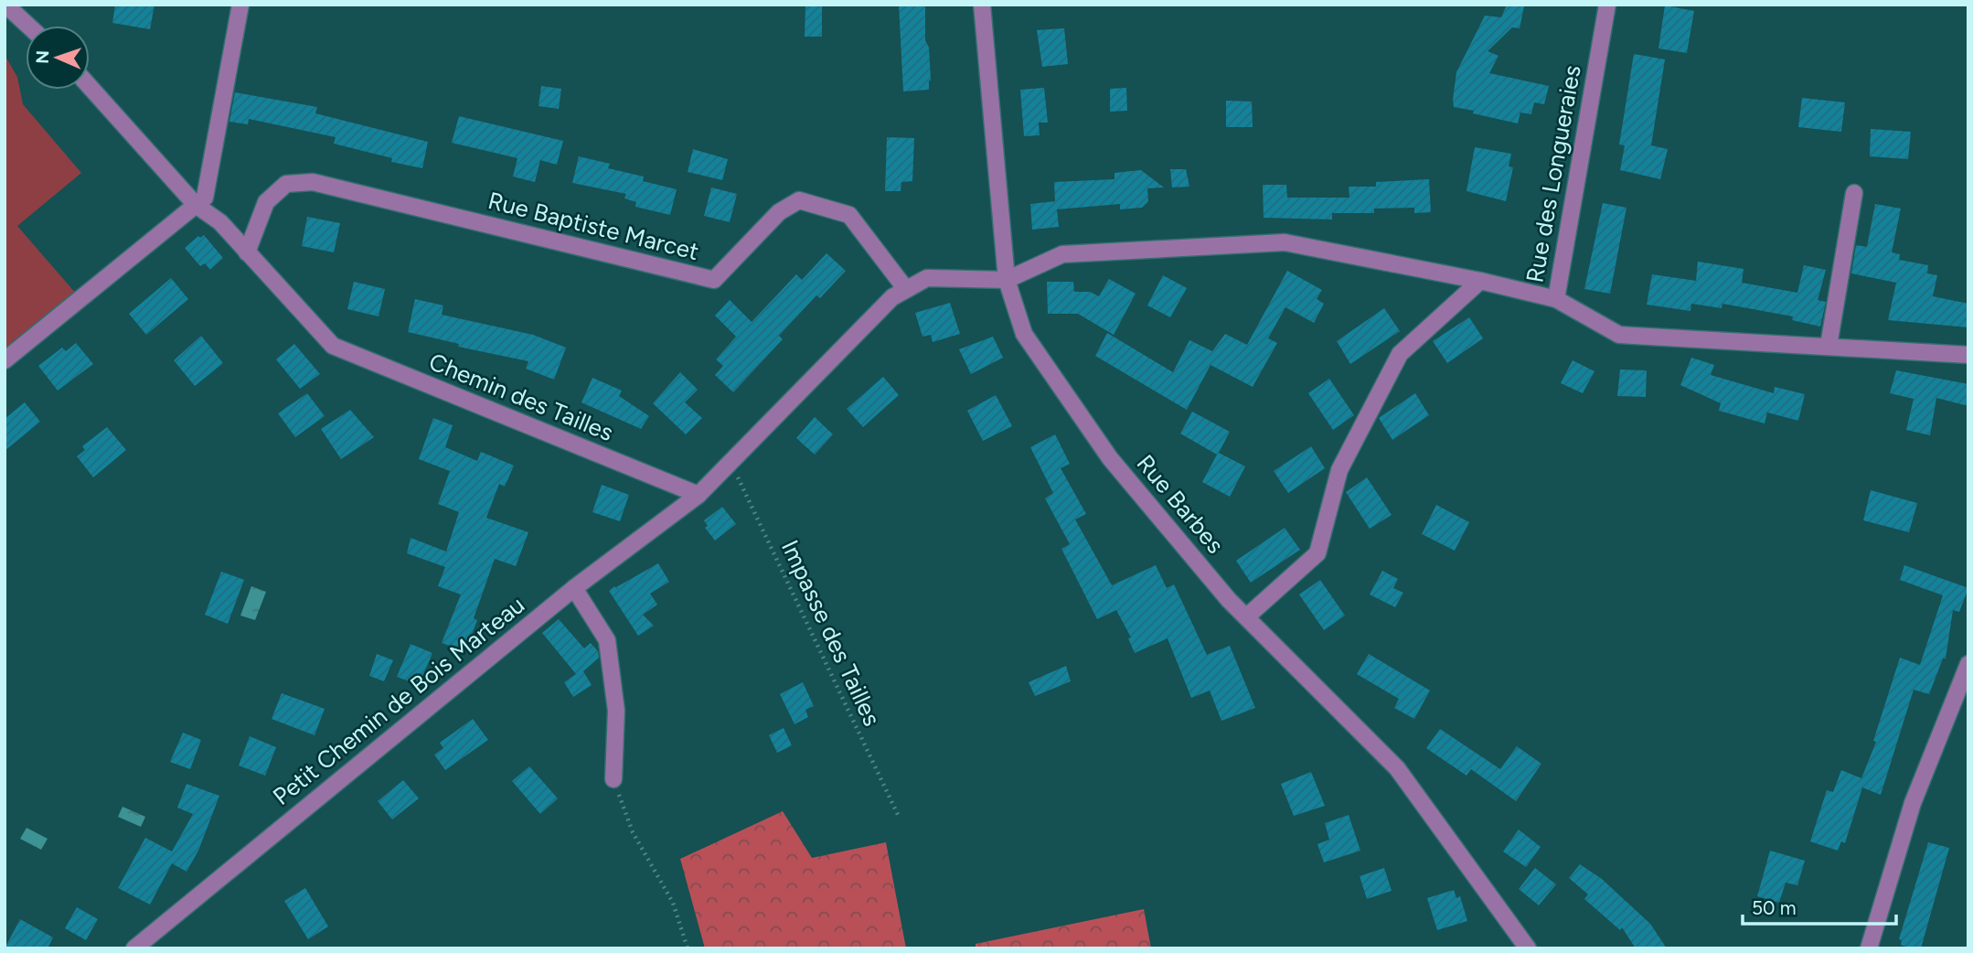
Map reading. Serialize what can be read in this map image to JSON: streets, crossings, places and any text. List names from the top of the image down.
{
  "streets": {
    "street": [
      "Rue des Longueraies",
      "Rue Baptiste Marcet",
      "Chemin des Tailles",
      "Rue Barbes",
      "Petit Chemin de Bois Marteau"
    ],
    "path": ["Impasse des Tailles"]
  },
  "crossings": [
    ["Rue Baptiste Marcet", "Chemin des Tailles"],
    ["Chemin des Tailles", "Petit Chemin de Bois Marteau"]
  ],
  "scale_bar": "50 m",
  "north": "left"
}
